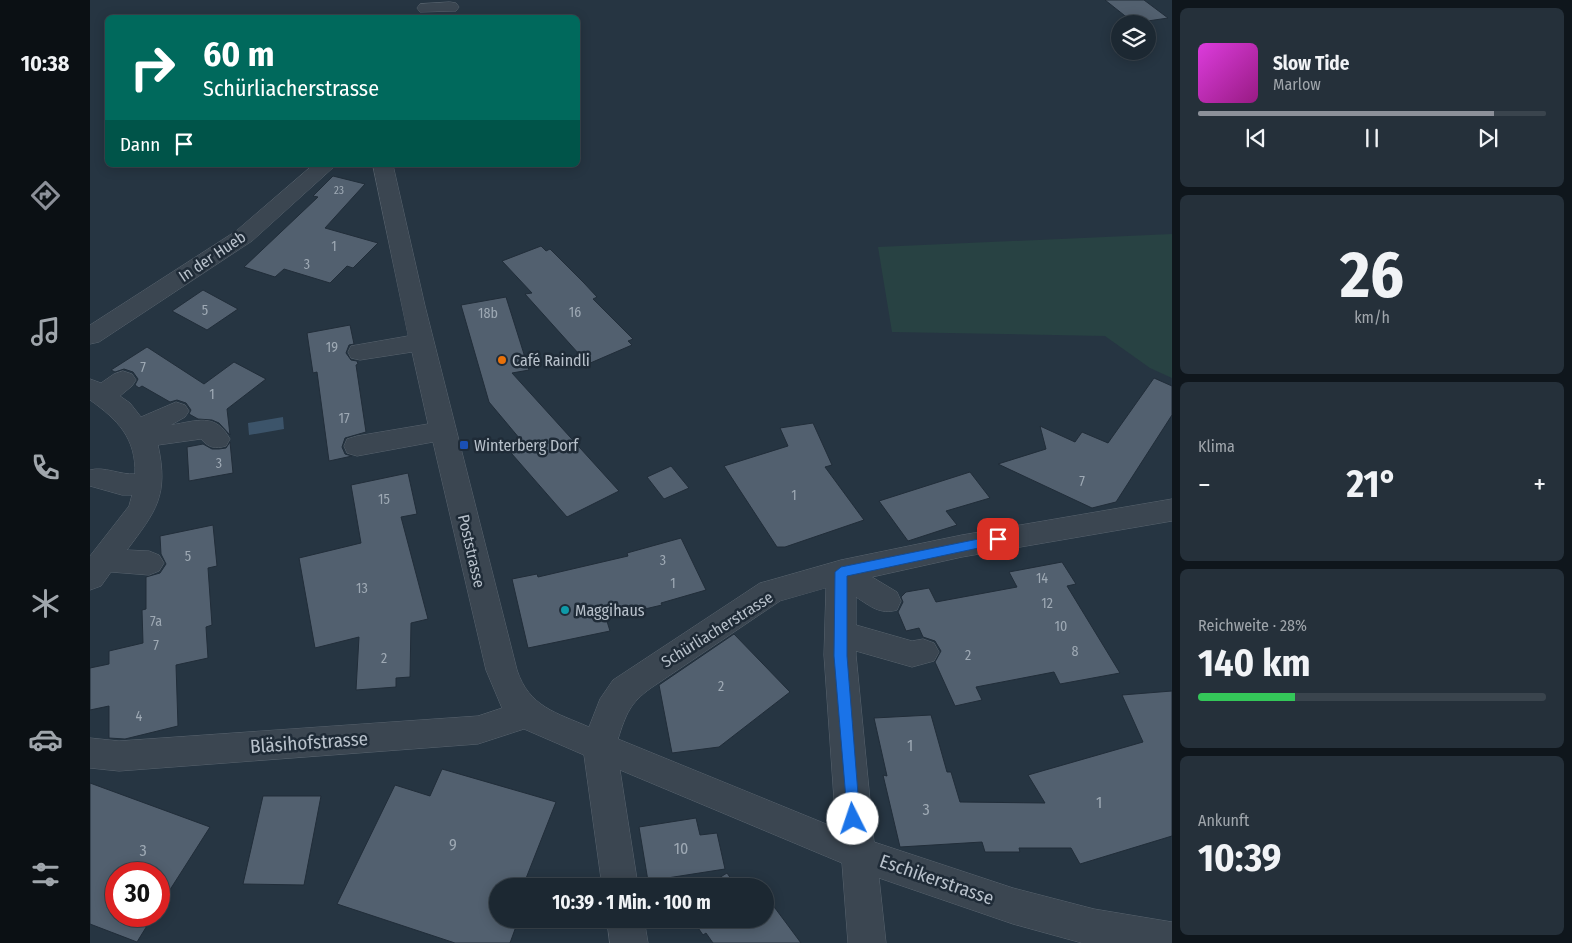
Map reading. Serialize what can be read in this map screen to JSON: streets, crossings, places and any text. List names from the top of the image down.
{
  "streets": {
    "street": [
      "In der Hueb",
      "Poststrasse",
      "Schürliacherstrasse",
      "Bläsihofstrasse",
      "Eschikerstrasse"
    ]
  },
  "crossings": [
    ["Poststrasse", "Schürliacherstrasse"],
    ["Poststrasse", "Bläsihofstrasse"],
    ["Poststrasse", "Eschikerstrasse"],
    ["Schürliacherstrasse", "Eschikerstrasse"]
  ],
  "places": {
    "other": ["Café Raindli", "Maggihaus"],
    "transit": ["Winterberg Dorf"]
  },
  "house_numbers": [
    "23",
    "1",
    "3",
    "5",
    "16",
    "18b",
    "19",
    "7",
    "1",
    "17",
    "3",
    "7",
    "1",
    "15",
    "5",
    "3",
    "14",
    "1",
    "13",
    "12",
    "7a",
    "10",
    "7",
    "8",
    "2",
    "2",
    "2",
    "4",
    "1",
    "1",
    "3",
    "9",
    "10",
    "3"
  ],
  "page": {
    "tabs": "10:38",
    "turn": ["60 m", "Schürliacherstrasse"],
    "song": ["Slow Tide", "Marlow"],
    "then": "Dann",
    "tile": [
      ["26", "km/h"],
      "Klima",
      ["Reichweite · 28%", "140 km"],
      ["Ankunft", "10:39"]
    ],
    "heat": ["−", "21°", "+"],
    "limit": "30",
    "trip": "10:39 · 1 Min. · 100 m"
  }
}
